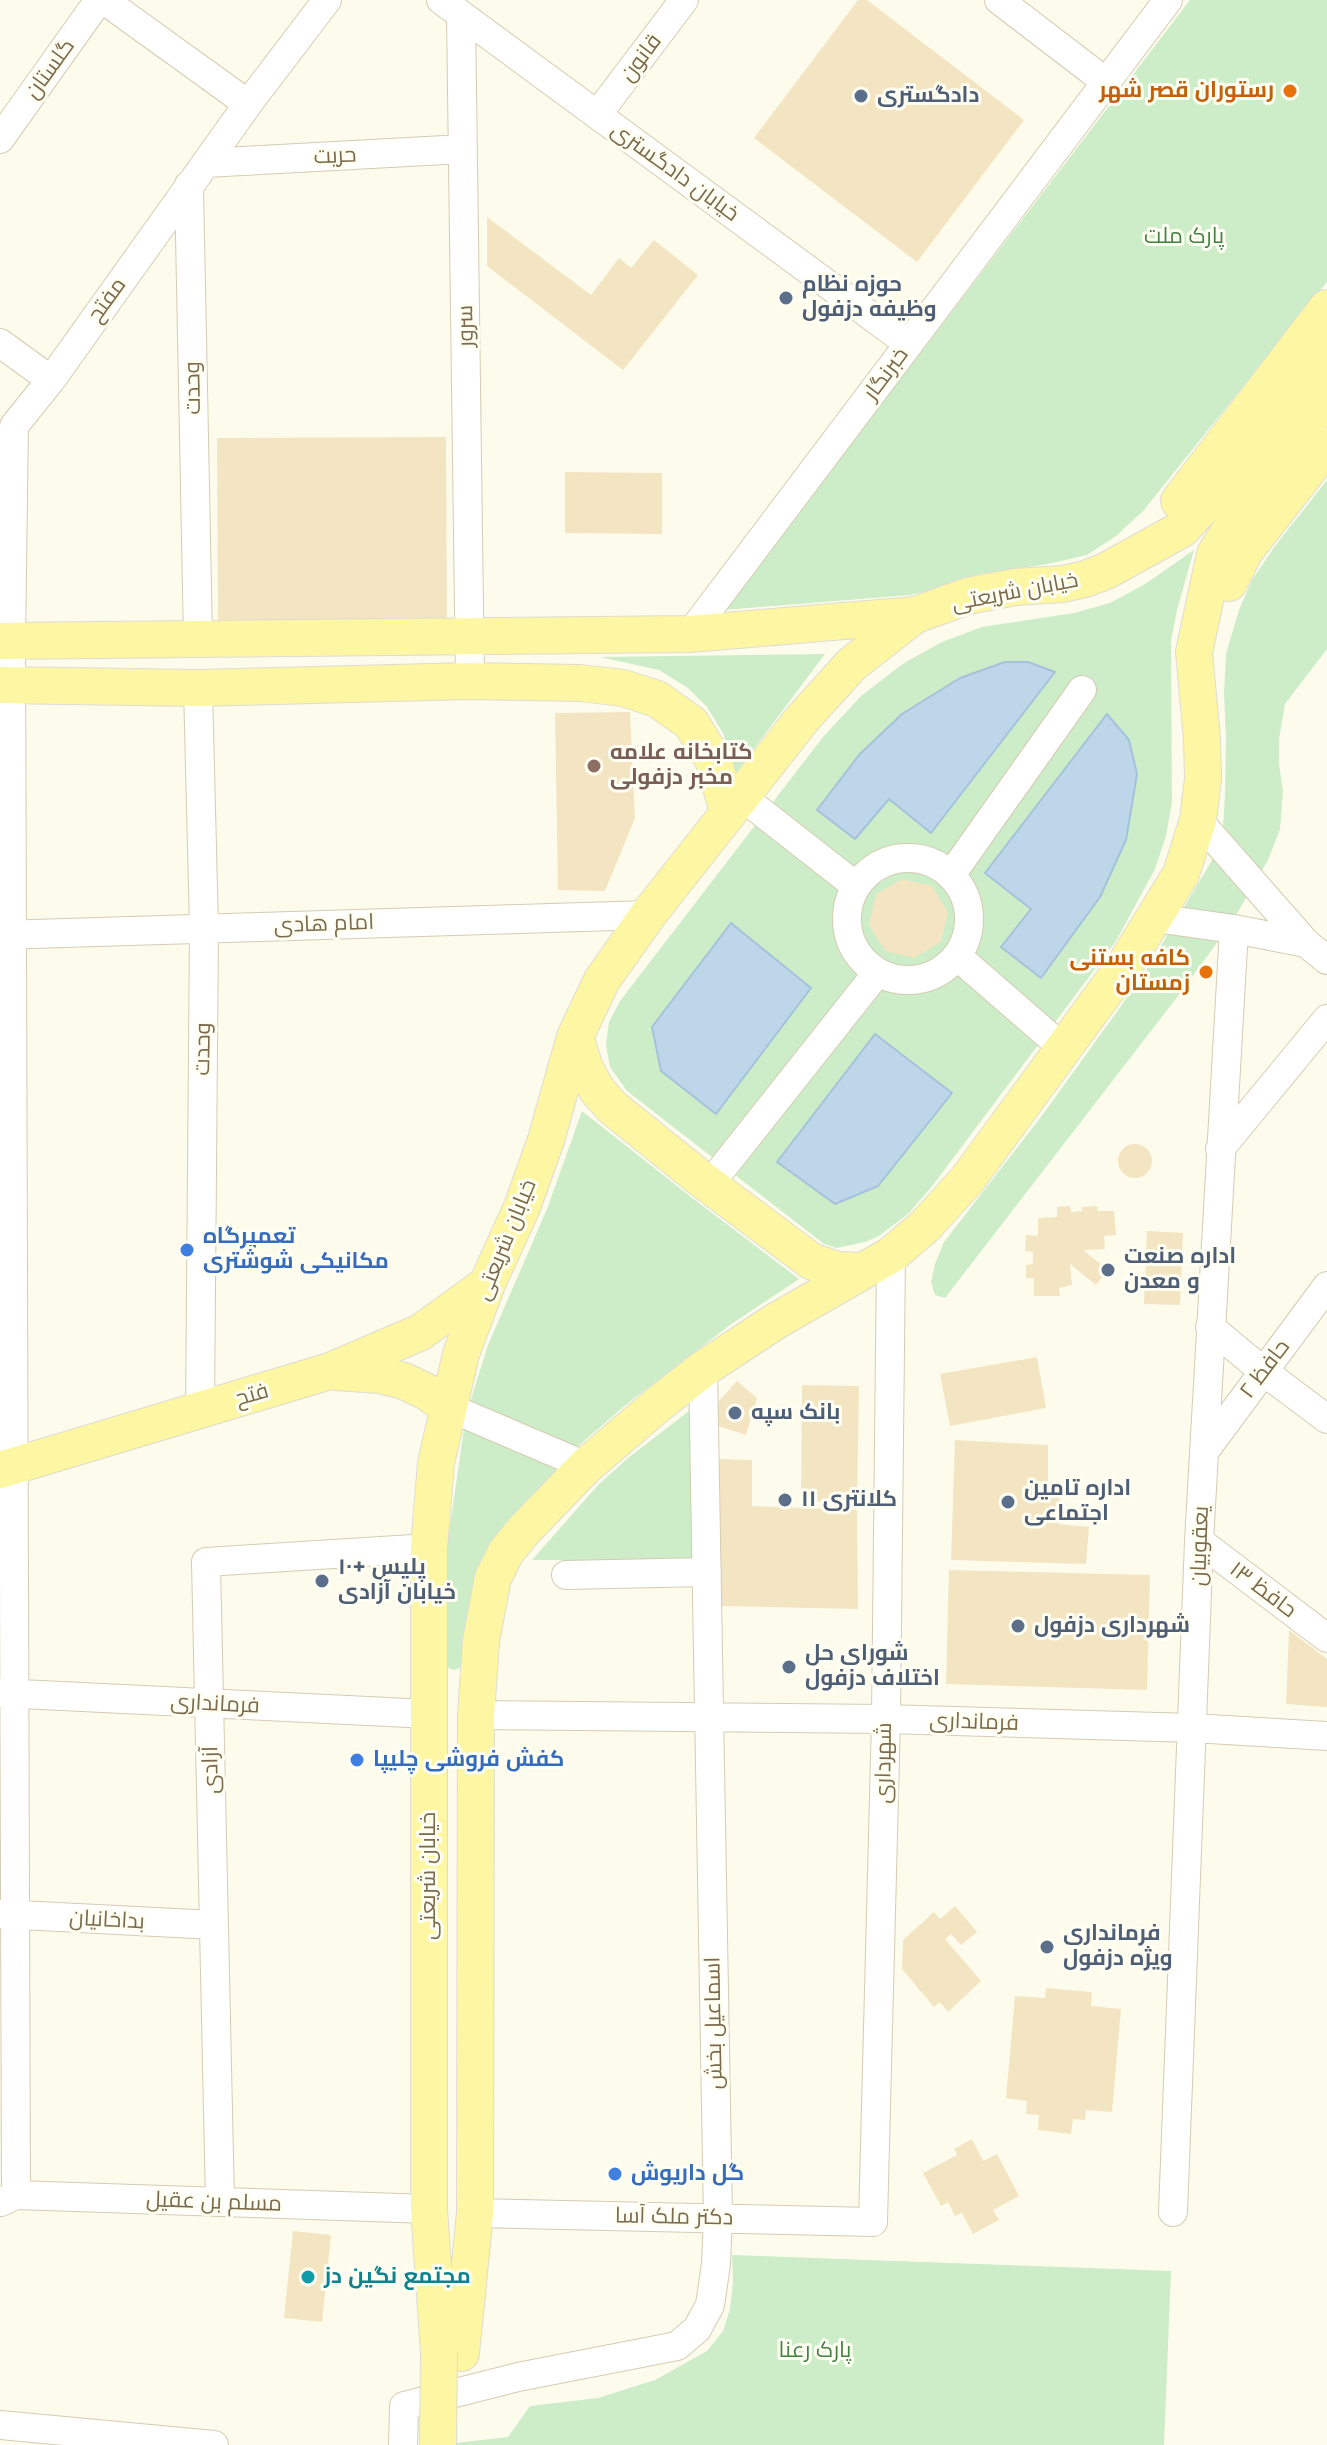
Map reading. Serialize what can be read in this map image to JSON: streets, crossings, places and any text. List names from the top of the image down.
{
  "streets": {
    "main road": ["خیابان شریعتی", "فتح"],
    "street": [
      "قانون",
      "گلستان",
      "حریت",
      "خیابان دادگستری",
      "مفتح",
      "سرور",
      "خبرنگار",
      "وحدت",
      "امام هادی",
      "حافظ ۲",
      "یعقوبیان",
      "حافظ ۱۳",
      "فرمانداری",
      "شهرداری",
      "آزادی",
      "بداخانیان",
      "اسماعیل بخش",
      "مسلم بن عقیل",
      "دکتر ملک آسا"
    ]
  },
  "crossings": [
    ["قانون", "خیابان دادگستری"],
    ["حریت", "مفتح"],
    ["حریت", "سرور"],
    ["خیابان دادگستری", "سرور"],
    ["خیابان دادگستری", "خبرنگار"],
    ["مفتح", "وحدت"],
    ["وحدت", "امام هادی"],
    ["وحدت", "فتح"],
    ["خیابان شریعتی", "امام هادی"],
    ["خیابان شریعتی", "فتح"],
    ["خیابان شریعتی", "فرمانداری"],
    ["خیابان شریعتی", "آزادی"],
    ["خیابان شریعتی", "مسلم بن عقیل"],
    ["حافظ ۲", "یعقوبیان"],
    ["یعقوبیان", "حافظ ۱۳"],
    ["یعقوبیان", "فرمانداری"],
    ["فرمانداری", "شهرداری"],
    ["فرمانداری", "آزادی"],
    ["فرمانداری", "اسماعیل بخش"],
    ["شهرداری", "دکتر ملک آسا"],
    ["آزادی", "بداخانیان"],
    ["آزادی", "مسلم بن عقیل"],
    ["اسماعیل بخش", "دکتر ملک آسا"]
  ],
  "parks": ["پارک ملت", "پارک رعنا"],
  "places": [
    "رستوران قصر شهر",
    "دادگستری",
    "حوزه نظام وظیفه دزفول",
    "کتابخانه علامه مخبر دزفولی",
    "کافه بستنی زمستان",
    "تعمیرگاه مکانیکی شوشتری",
    "اداره صنعت و معدن",
    "بانک سپه",
    "کلانتری ۱۱",
    "اداره تامین اجتماعی",
    "پلیس +۱۰ خیابان آزادی",
    "شهرداری دزفول",
    "شورای حل اختلاف دزفول",
    "کفش فروشی چلیپا",
    "فرمانداری ویژه دزفول",
    "گل داریوش",
    "مجتمع نگین دز"
  ]
}
